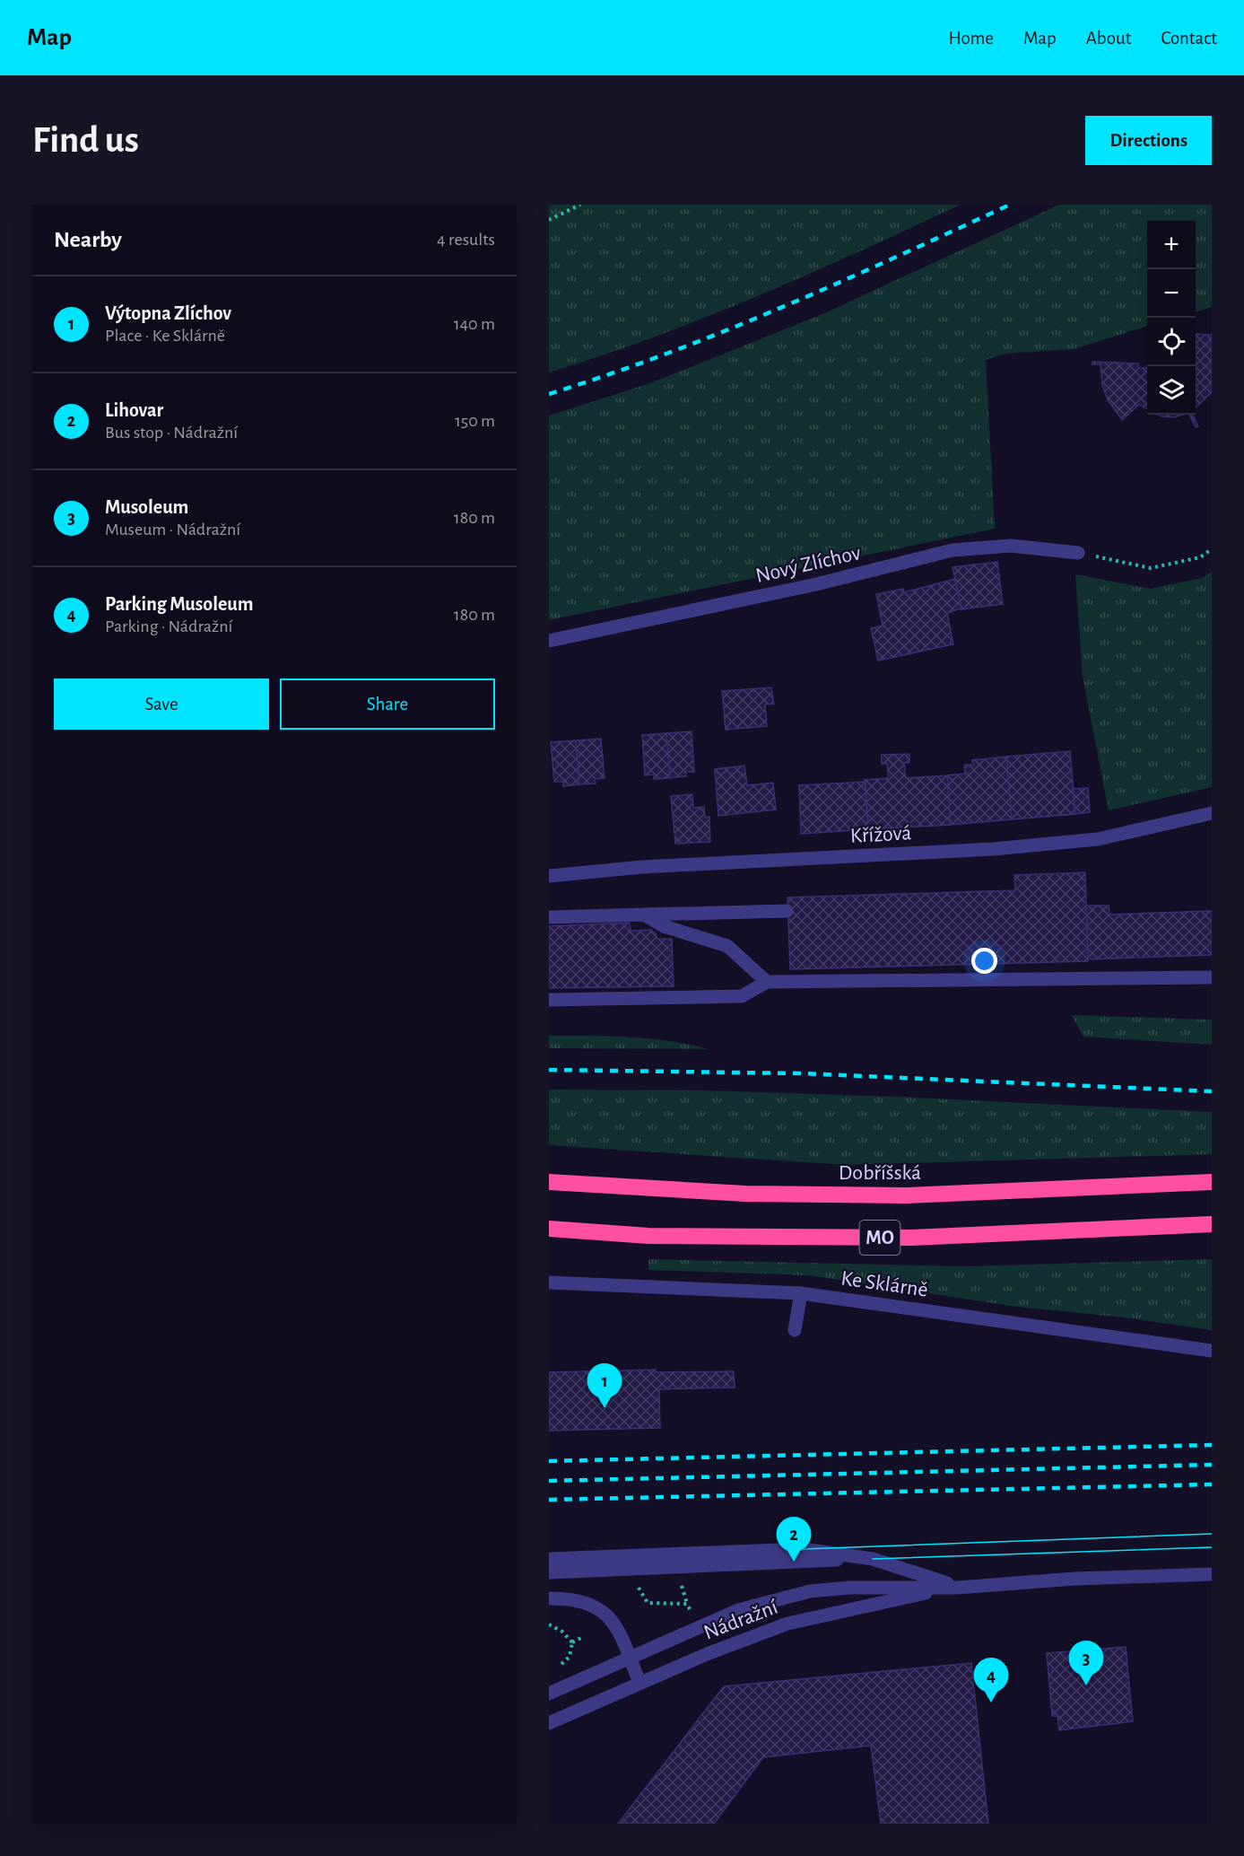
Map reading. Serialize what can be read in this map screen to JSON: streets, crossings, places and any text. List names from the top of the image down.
{
  "streets": {
    "highway": ["Dobříšská", "MO"],
    "street": [
      "Nový Zlíchov",
      "Křížová",
      "Ke Sklárně",
      "Nádražní"
    ]
  },
  "page": {
    "header": "Map",
    "nav": [
      "Home",
      "Map",
      "About",
      "Contact"
    ],
    "buttons": [
      "Directions",
      ["Save", "Share"]
    ],
    "title": "Find us",
    "heading": ["Nearby", "4 results"],
    "map_buttons": ["+", "−"],
    "list": [
      {
        "mark": "1",
        "name": "Výtopna Zlíchov",
        "note": "Place · Ke Sklárně",
        "value": "140 m"
      },
      {
        "mark": "2",
        "name": "Lihovar",
        "note": "Bus stop · Nádražní",
        "value": "150 m"
      },
      {
        "mark": "3",
        "name": "Musoleum",
        "note": "Museum · Nádražní",
        "value": "180 m"
      },
      {
        "mark": "4",
        "name": "Parking Musoleum",
        "note": "Parking · Nádražní",
        "value": "180 m"
      }
    ],
    "pins": [
      "1",
      "2",
      "3",
      "4"
    ]
  }
}
